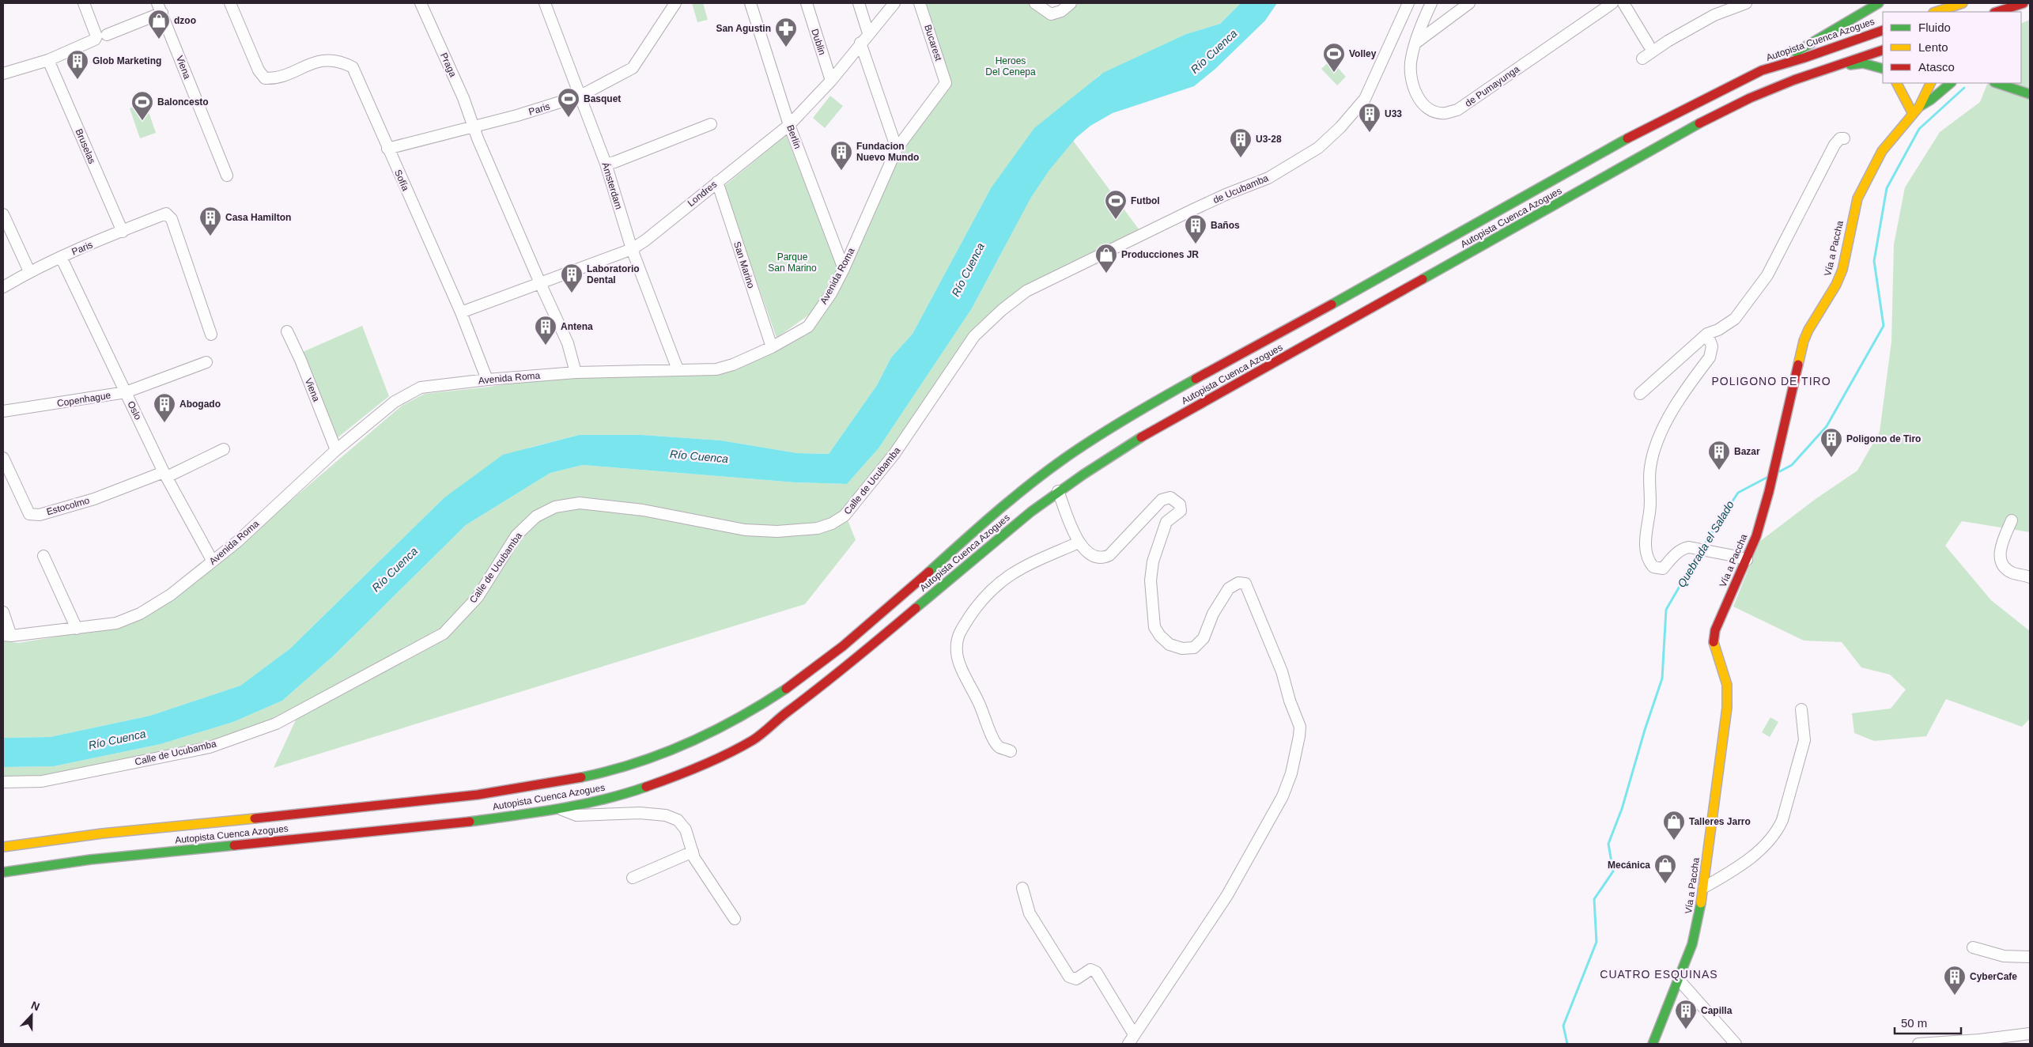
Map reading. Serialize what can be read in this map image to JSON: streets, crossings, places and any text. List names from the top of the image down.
{
  "streets": {
    "main road": ["Autopista Cuenca Azogues", "Vía a Paccha"],
    "street": [
      "Dublin",
      "Bucarest",
      "Praga",
      "Viena",
      "de Pumayunga",
      "Paris",
      "Berlín",
      "Bruselas",
      "Sofía",
      "Ámsterdam",
      "de Ucubamba",
      "Londres",
      "San Marino",
      "Avenida Roma",
      "Copenhague",
      "Oslo",
      "Calle de Ucubamba",
      "Estocolmo"
    ]
  },
  "crossings": [
    ["Dublin", "Londres"],
    ["Bucarest", "Avenida Roma"],
    ["Praga", "Paris"],
    ["Praga", "Londres"],
    ["Praga", "Avenida Roma"],
    ["Viena", "Avenida Roma"],
    ["Paris", "Bruselas"],
    ["Paris", "Sofía"],
    ["Paris", "Ámsterdam"],
    ["Paris", "Oslo"],
    ["Berlín", "Londres"],
    ["Berlín", "Avenida Roma"],
    ["Sofía", "Londres"],
    ["Sofía", "Avenida Roma"],
    ["Ámsterdam", "Londres"],
    ["Ámsterdam", "Avenida Roma"],
    ["de Ucubamba", "Calle de Ucubamba"],
    ["Londres", "San Marino"],
    ["San Marino", "Avenida Roma"],
    ["Avenida Roma", "Oslo"],
    ["Copenhague", "Oslo"],
    ["Oslo", "Estocolmo"]
  ],
  "districts": ["POLIGONO DE TIRO", "CUATRO ESQUINAS"],
  "water": ["Río Cuenca", "Quebrada el Salado"],
  "parks": ["Heroes Del Cenepa", "Parque San Marino"],
  "places": {
    "shop": [
      "dzoo",
      "Producciones JR",
      "Talleres Jarro",
      "Mecánica"
    ],
    "pharmacy": ["San Agustin"],
    "sports": [
      "Volley",
      "Basquet",
      "Baloncesto",
      "Futbol"
    ],
    "building": [
      "Glob Marketing",
      "U33",
      "U3-28",
      "Fundacion Nuevo Mundo",
      "Casa Hamilton",
      "Baños",
      "Laboratorio Dental",
      "Antena",
      "Abogado",
      "Poligono de Tiro",
      "Bazar",
      "CyberCafe",
      "Capilla"
    ]
  },
  "legend": ["Fluido", "Lento", "Atasco"],
  "scale_bar": "50 m",
  "north": "top"
}
